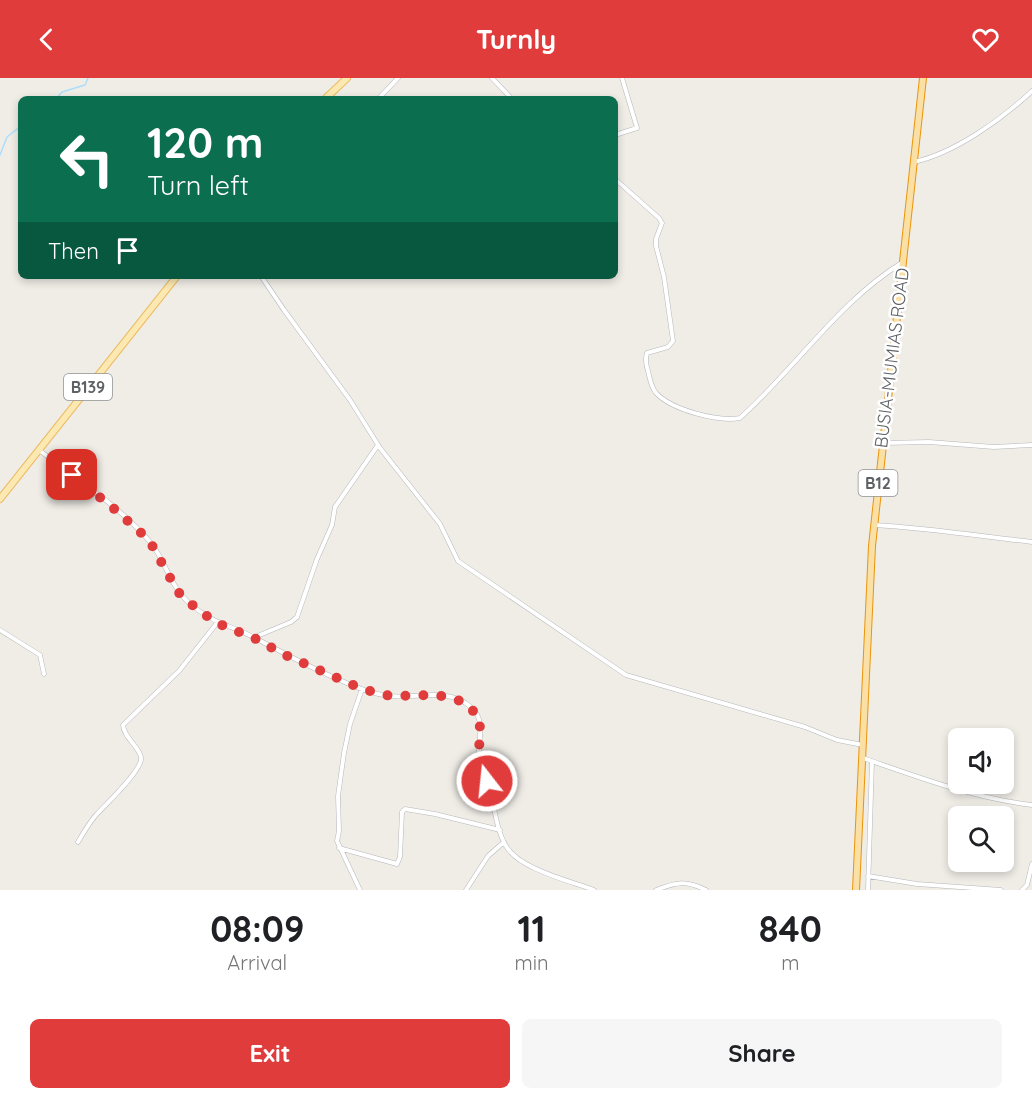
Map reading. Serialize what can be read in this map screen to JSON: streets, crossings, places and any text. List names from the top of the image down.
{
  "streets": {
    "highway": ["BUSIA-MUMIAS ROAD", "B12"],
    "main road": ["B139"]
  },
  "page": {
    "header": "Turnly",
    "turn": ["120 m", "Turn left"],
    "then": "Then",
    "eta": [
      "08:09",
      "Arrival",
      "11",
      "min",
      "840",
      "m"
    ],
    "buttons": ["Exit", "Share"]
  }
}
